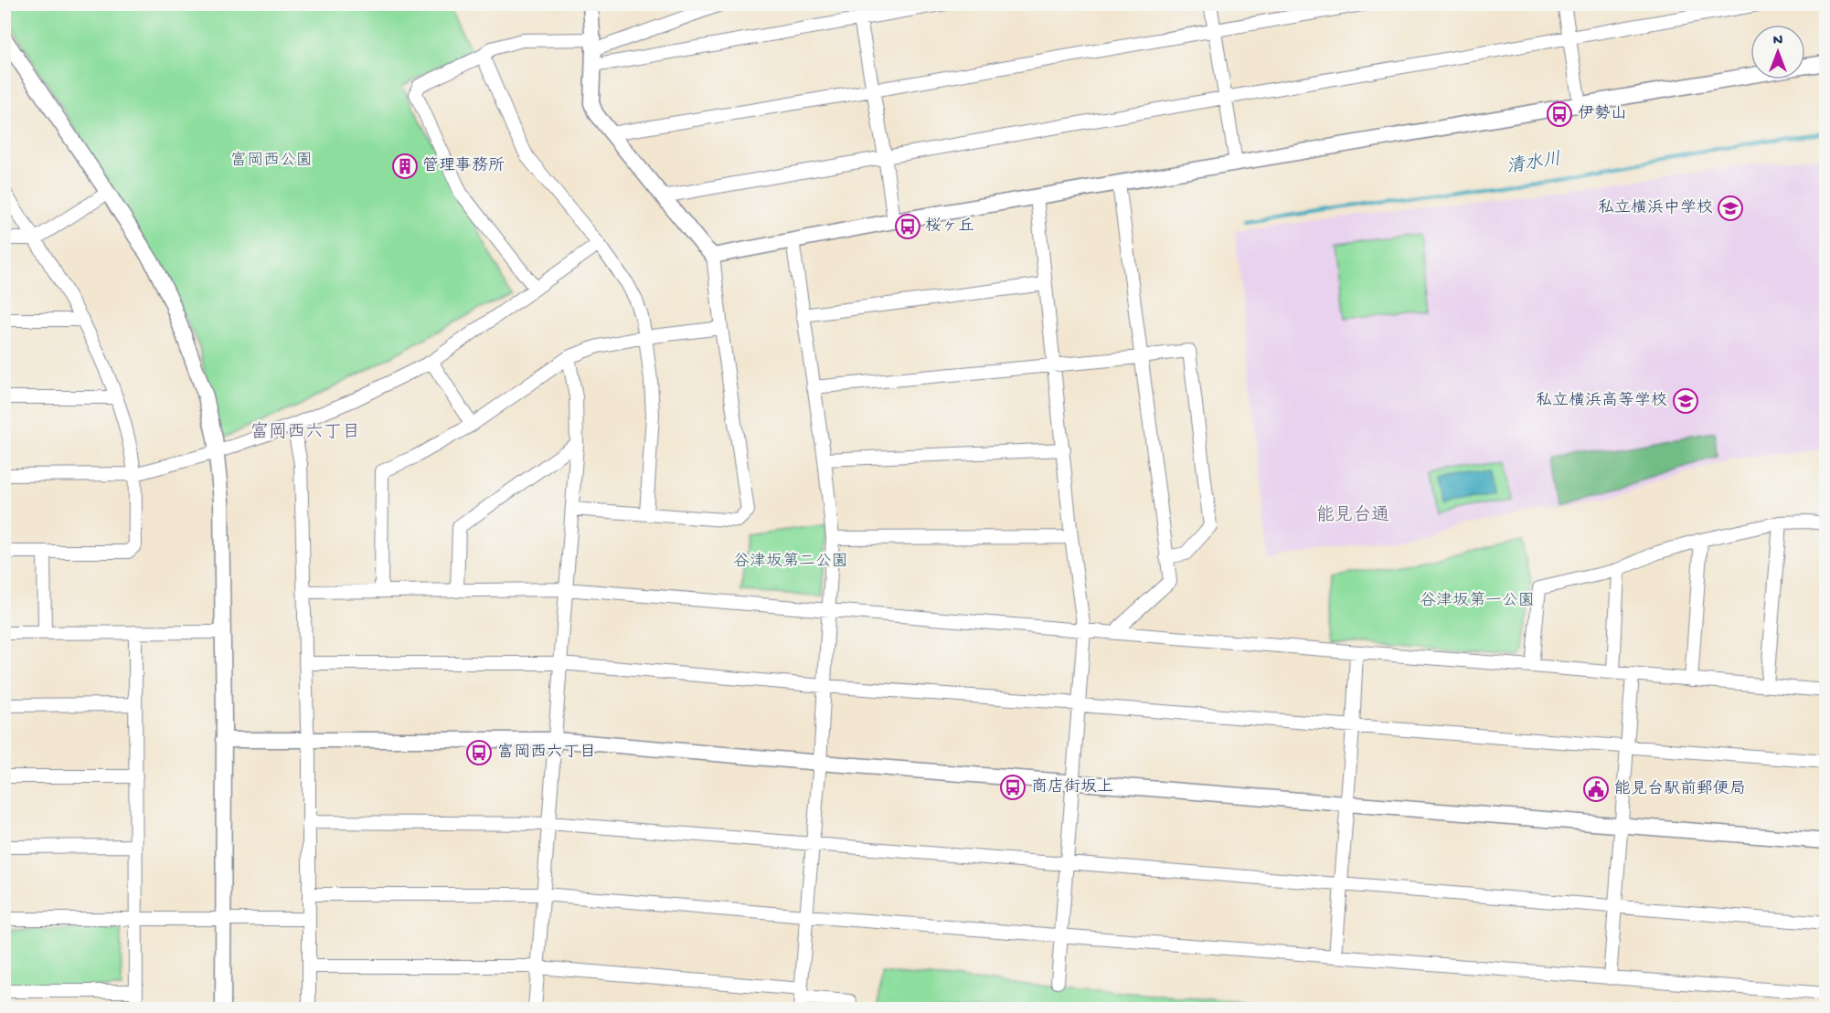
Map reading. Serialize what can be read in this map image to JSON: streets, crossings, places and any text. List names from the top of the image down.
{
  "districts": ["富岡西六丁目", "能見台通"],
  "water": ["清水川"],
  "parks": ["富岡西公園", "谷津坂第二公園", "谷津坂第一公園"],
  "places": {
    "bus stop": [
      "伊勢山",
      "桜ヶ丘",
      "富岡西六丁目",
      "商店街坂上"
    ],
    "building": ["管理事務所"],
    "school or university": ["私立横浜中学校", "私立横浜高等学校"],
    "public building": ["能見台駅前郵便局"]
  },
  "north": "top"
}
